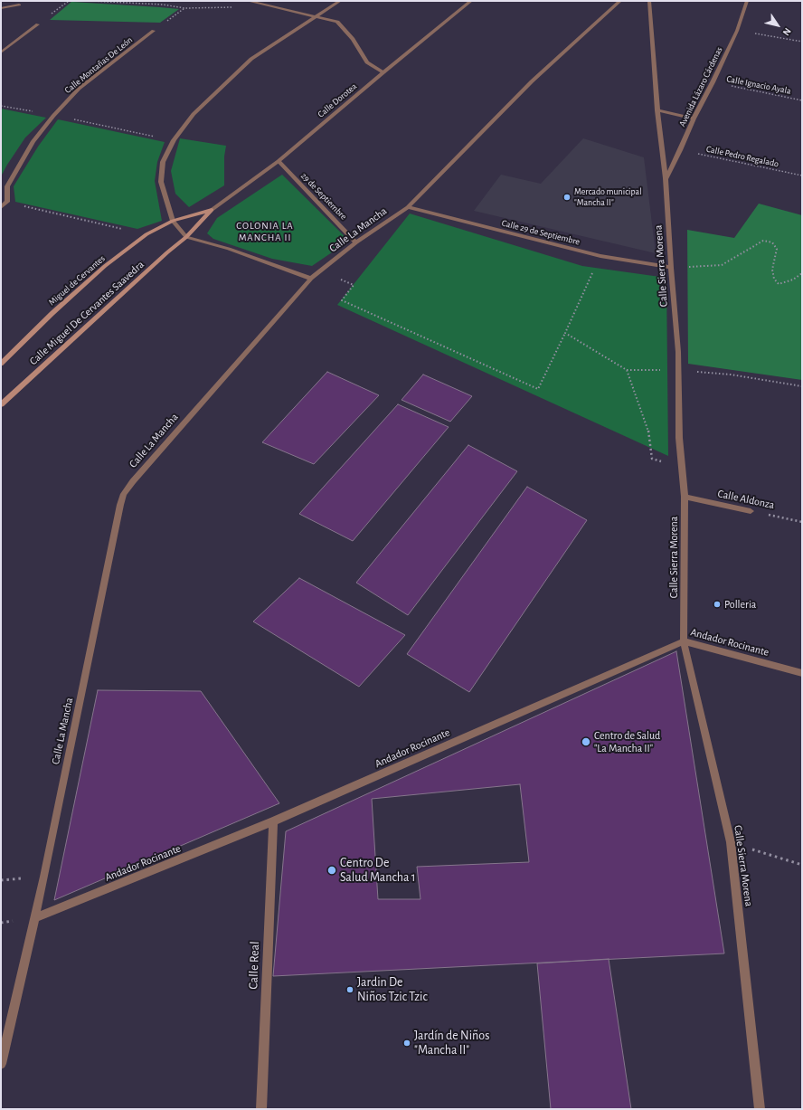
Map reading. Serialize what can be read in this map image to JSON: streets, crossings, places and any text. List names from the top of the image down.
{
  "streets": {
    "main road": ["Calle Dorotea", "Miguel de Cervantes", "Calle Miguel De Cervantes Saavedra"],
    "street": [
      "Calle Montañas De León",
      "Avenida Lázaro Cárdenas",
      "29 de Septiembre",
      "Calle La Mancha",
      "Calle 29 de Septiembre",
      "Calle Sierra Morena",
      "Calle Aldonza",
      "Andador Rocinante",
      "Calle Real"
    ],
    "path": ["Calle Ignacio Ayala", "Calle Pedro Regalado"]
  },
  "crossings": [
    ["Calle Ignacio Ayala", "Avenida Lázaro Cárdenas"],
    ["Avenida Lázaro Cárdenas", "Calle Pedro Regalado"],
    ["Avenida Lázaro Cárdenas", "Calle Sierra Morena"],
    ["Calle Dorotea", "29 de Septiembre"],
    ["Calle Dorotea", "Miguel de Cervantes"],
    ["Calle Dorotea", "Calle Miguel De Cervantes Saavedra"],
    ["29 de Septiembre", "Calle La Mancha"],
    ["Calle La Mancha", "Calle 29 de Septiembre"],
    ["Calle La Mancha", "Andador Rocinante"],
    ["Calle 29 de Septiembre", "Calle Sierra Morena"],
    ["Calle Sierra Morena", "Calle Aldonza"],
    ["Calle Sierra Morena", "Andador Rocinante"],
    ["Andador Rocinante", "Calle Real"]
  ],
  "districts": ["COLONIA LA MANCHA II"],
  "places": [
    "Mercado municipal \"Mancha II\"",
    "Polleria",
    "Centro de Salud \"La Mancha II\"",
    "Centro De Salud Mancha 1",
    "Jardin De Niños Tzic Tzic",
    "Jardín de Niños \"Mancha II\""
  ],
  "north": "bottom right"
}
